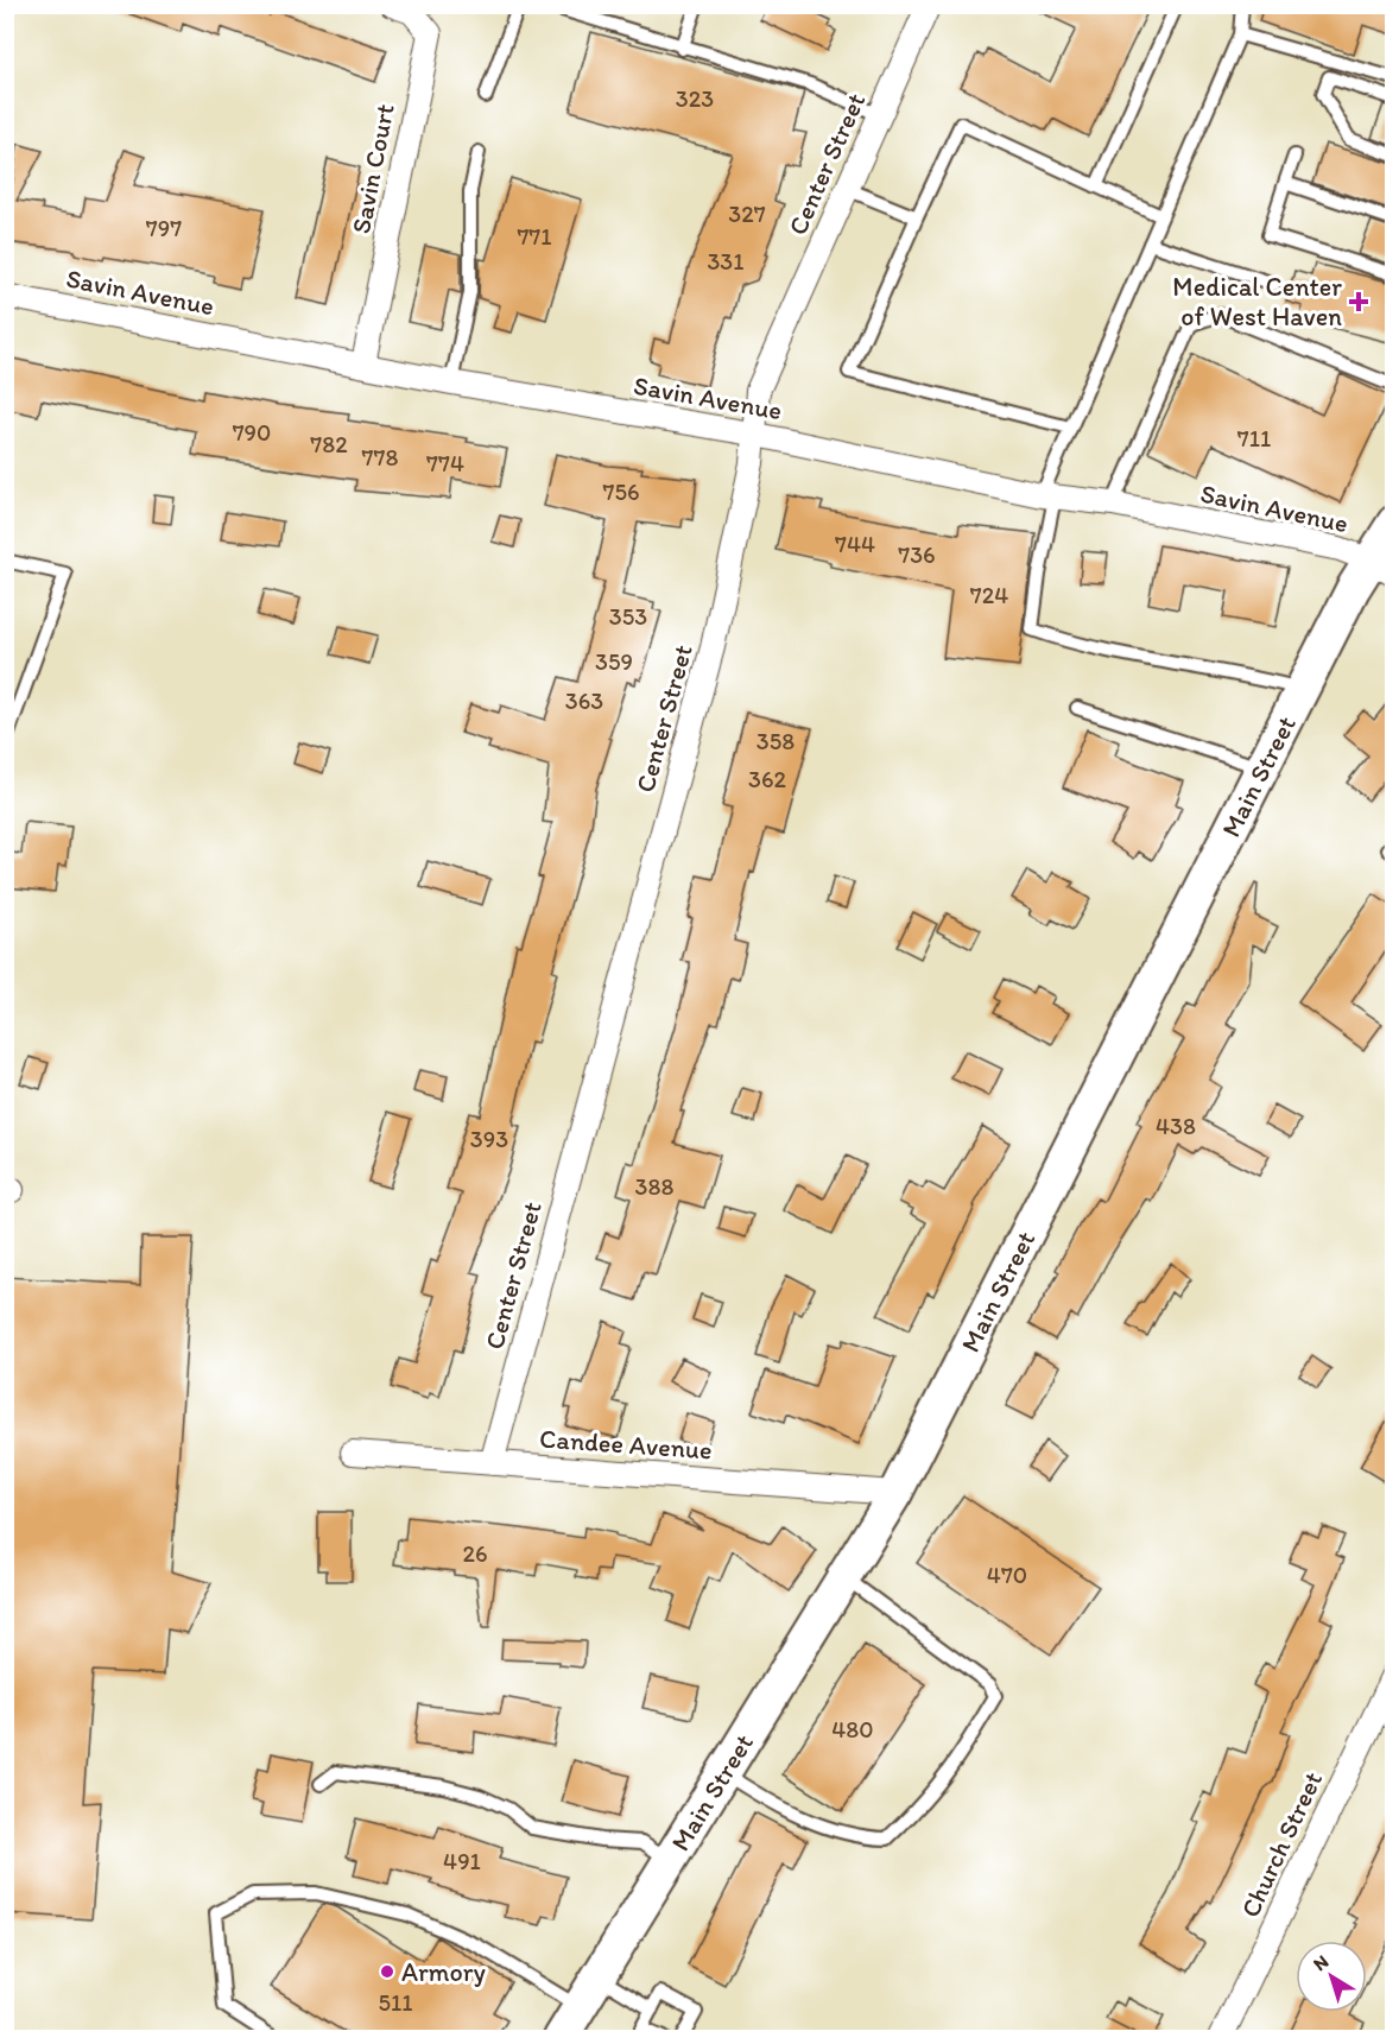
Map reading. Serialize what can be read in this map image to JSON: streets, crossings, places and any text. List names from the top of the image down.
{
  "streets": {
    "main road": ["Main Street"],
    "street": [
      "Center Street",
      "Savin Court",
      "Savin Avenue",
      "Candee Avenue",
      "Church Street"
    ]
  },
  "crossings": [
    ["Center Street", "Savin Avenue"],
    ["Center Street", "Candee Avenue"],
    ["Savin Court", "Savin Avenue"],
    ["Savin Avenue", "Main Street"],
    ["Main Street", "Candee Avenue"]
  ],
  "places": {
    "health": ["Medical Center of West Haven"],
    "other": ["Armory"]
  },
  "house_numbers": [
    "323",
    "327",
    "797",
    "771",
    "331",
    "790",
    "711",
    "782",
    "778",
    "774",
    "756",
    "744",
    "736",
    "724",
    "353",
    "359",
    "363",
    "358",
    "362",
    "438",
    "393",
    "388",
    "26",
    "470",
    "480",
    "491",
    "511"
  ],
  "north": "top left"
}
